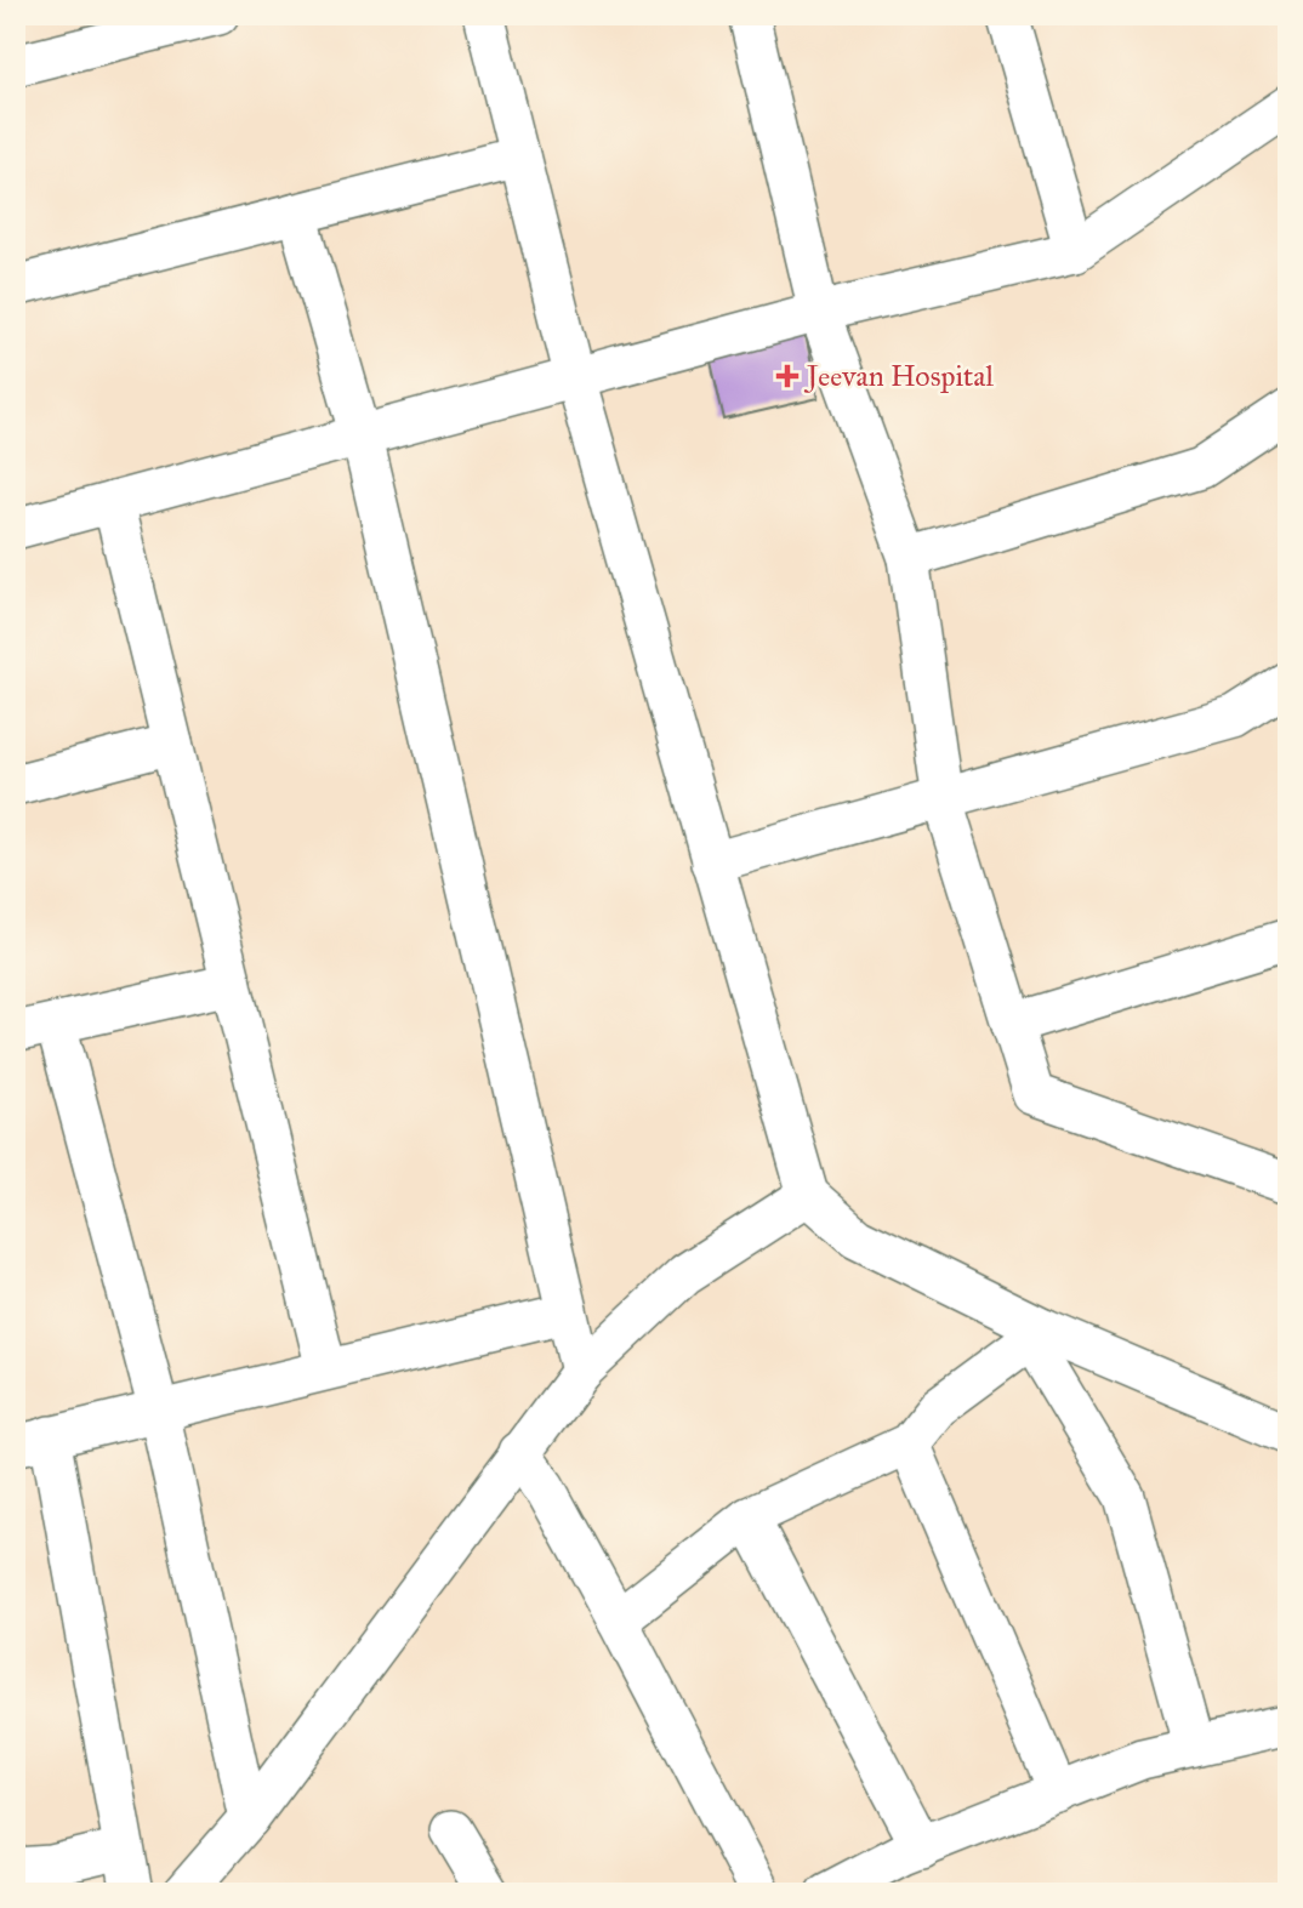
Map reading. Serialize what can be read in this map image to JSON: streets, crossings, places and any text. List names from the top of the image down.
{
  "places": {
    "health": ["Jeevan Hospital"]
  }
}
